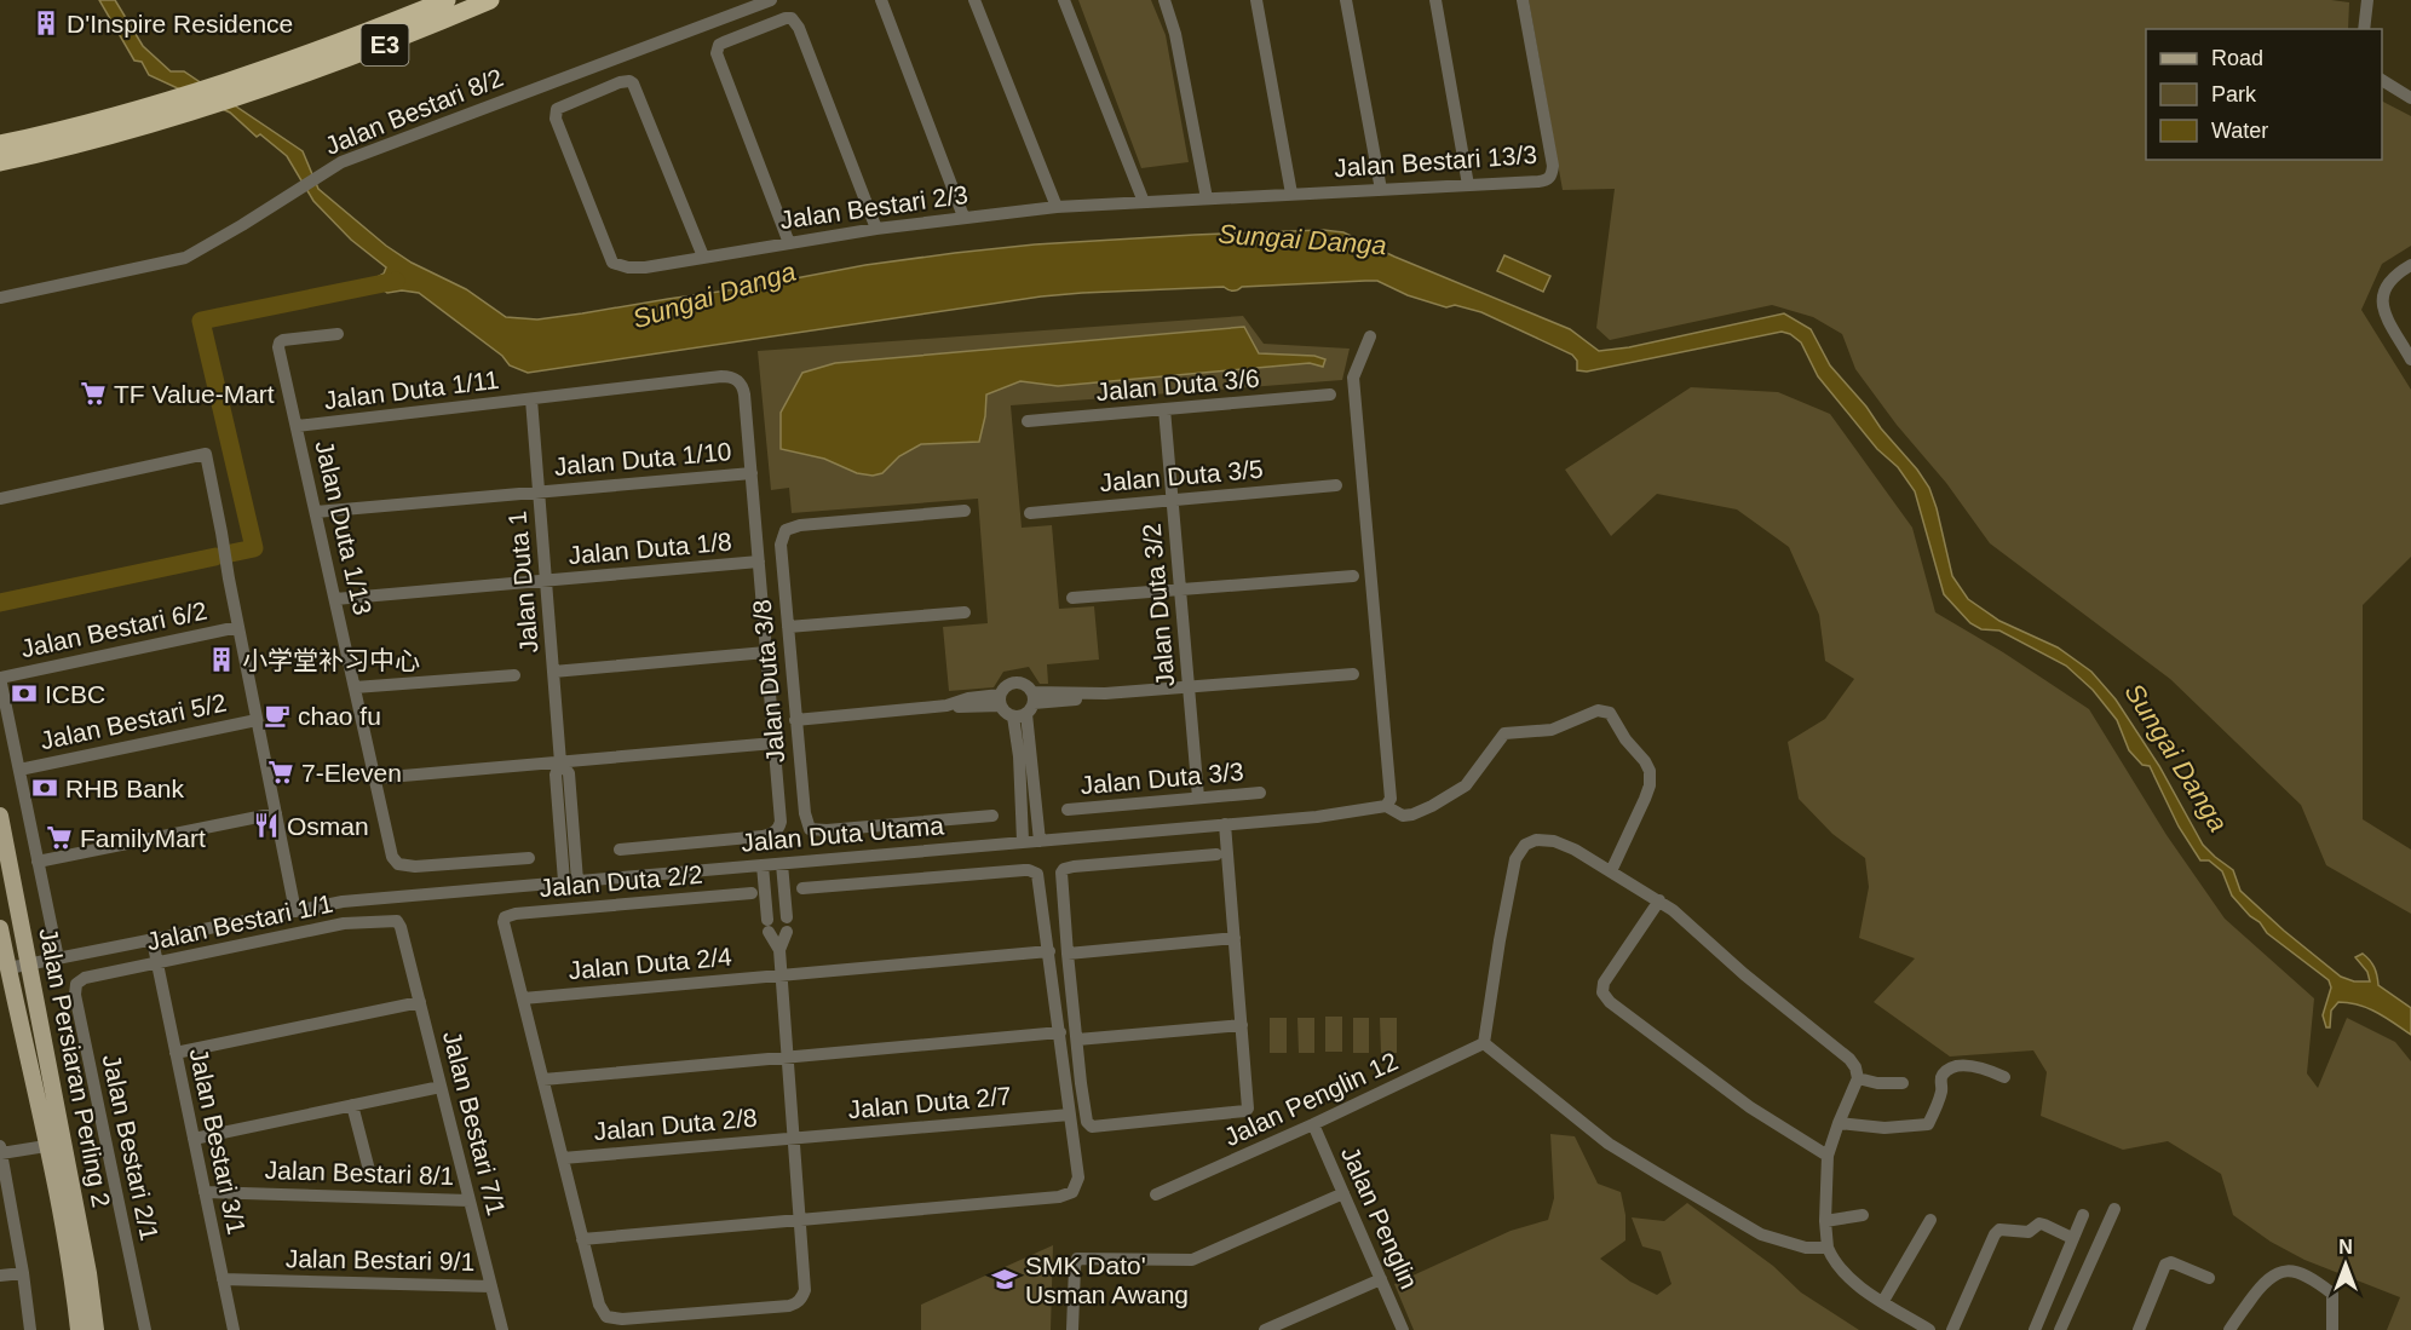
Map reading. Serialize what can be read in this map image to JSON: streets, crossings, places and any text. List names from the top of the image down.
{
  "streets": {
    "highway": ["E3"],
    "main road": ["Jalan Persiaran Perling 2"],
    "street": [
      "Jalan Bestari 8/2",
      "Jalan Bestari 13/3",
      "Jalan Bestari 2/3",
      "Jalan Duta 3/6",
      "Jalan Duta 1/11",
      "Jalan Duta 1/10",
      "Jalan Duta 3/5",
      "Jalan Duta 1/13",
      "Jalan Duta 1/8",
      "Jalan Duta 1",
      "Jalan Duta 3/2",
      "Jalan Bestari 6/2",
      "Jalan Duta 3/8",
      "Jalan Bestari 5/2",
      "Jalan Duta 3/3",
      "Jalan Duta Utama",
      "Jalan Duta 2/2",
      "Jalan Bestari 1/1",
      "Jalan Duta 2/4",
      "Jalan Penglin 12",
      "Jalan Duta 2/7",
      "Jalan Bestari 7/1",
      "Jalan Duta 2/8",
      "Jalan Bestari 3/1",
      "Jalan Bestari 2/1",
      "Jalan Bestari 8/1",
      "Jalan Penglin",
      "Jalan Bestari 9/1"
    ]
  },
  "crossings": [
    ["Jalan Bestari 13/3", "Jalan Bestari 2/3"],
    ["Jalan Duta 3/6", "Jalan Duta 3/2"],
    ["Jalan Duta 1/11", "Jalan Duta 1/10"],
    ["Jalan Duta 1/11", "Jalan Duta 1/13"],
    ["Jalan Duta 1/11", "Jalan Duta 1"],
    ["Jalan Duta 1/10", "Jalan Duta 1/13"],
    ["Jalan Duta 1/10", "Jalan Duta 1"],
    ["Jalan Duta 3/5", "Jalan Duta 3/2"],
    ["Jalan Duta 1/13", "Jalan Duta 1/8"],
    ["Jalan Duta 1/8", "Jalan Duta 1"],
    ["Jalan Duta 1", "Jalan Duta Utama"],
    ["Jalan Duta 3/2", "Jalan Duta 3/3"],
    ["Jalan Duta Utama", "Jalan Bestari 3/1"],
    ["Jalan Duta 2/2", "Jalan Duta 2/4"],
    ["Jalan Bestari 1/1", "Jalan Bestari 7/1"],
    ["Jalan Bestari 1/1", "Jalan Bestari 3/1"],
    ["Jalan Bestari 1/1", "Jalan Bestari 2/1"],
    ["Jalan Penglin 12", "Jalan Penglin"],
    ["Jalan Duta 2/7", "Jalan Duta 2/8"],
    ["Jalan Bestari 7/1", "Jalan Bestari 8/1"],
    ["Jalan Bestari 7/1", "Jalan Bestari 9/1"],
    ["Jalan Bestari 3/1", "Jalan Bestari 8/1"],
    ["Jalan Bestari 3/1", "Jalan Bestari 9/1"]
  ],
  "water": ["Sungai Danga"],
  "places": {
    "building": ["D'Inspire Residence", "小学堂补习中心"],
    "supermarket": ["TF Value-Mart", "7-Eleven", "FamilyMart"],
    "bank": ["ICBC", "RHB Bank"],
    "cafe": ["chao fu"],
    "restaurant": ["Osman"],
    "school or university": ["SMK Dato' Usman Awang"]
  },
  "legend": ["Road", "Park", "Water"],
  "north": "top"
}
